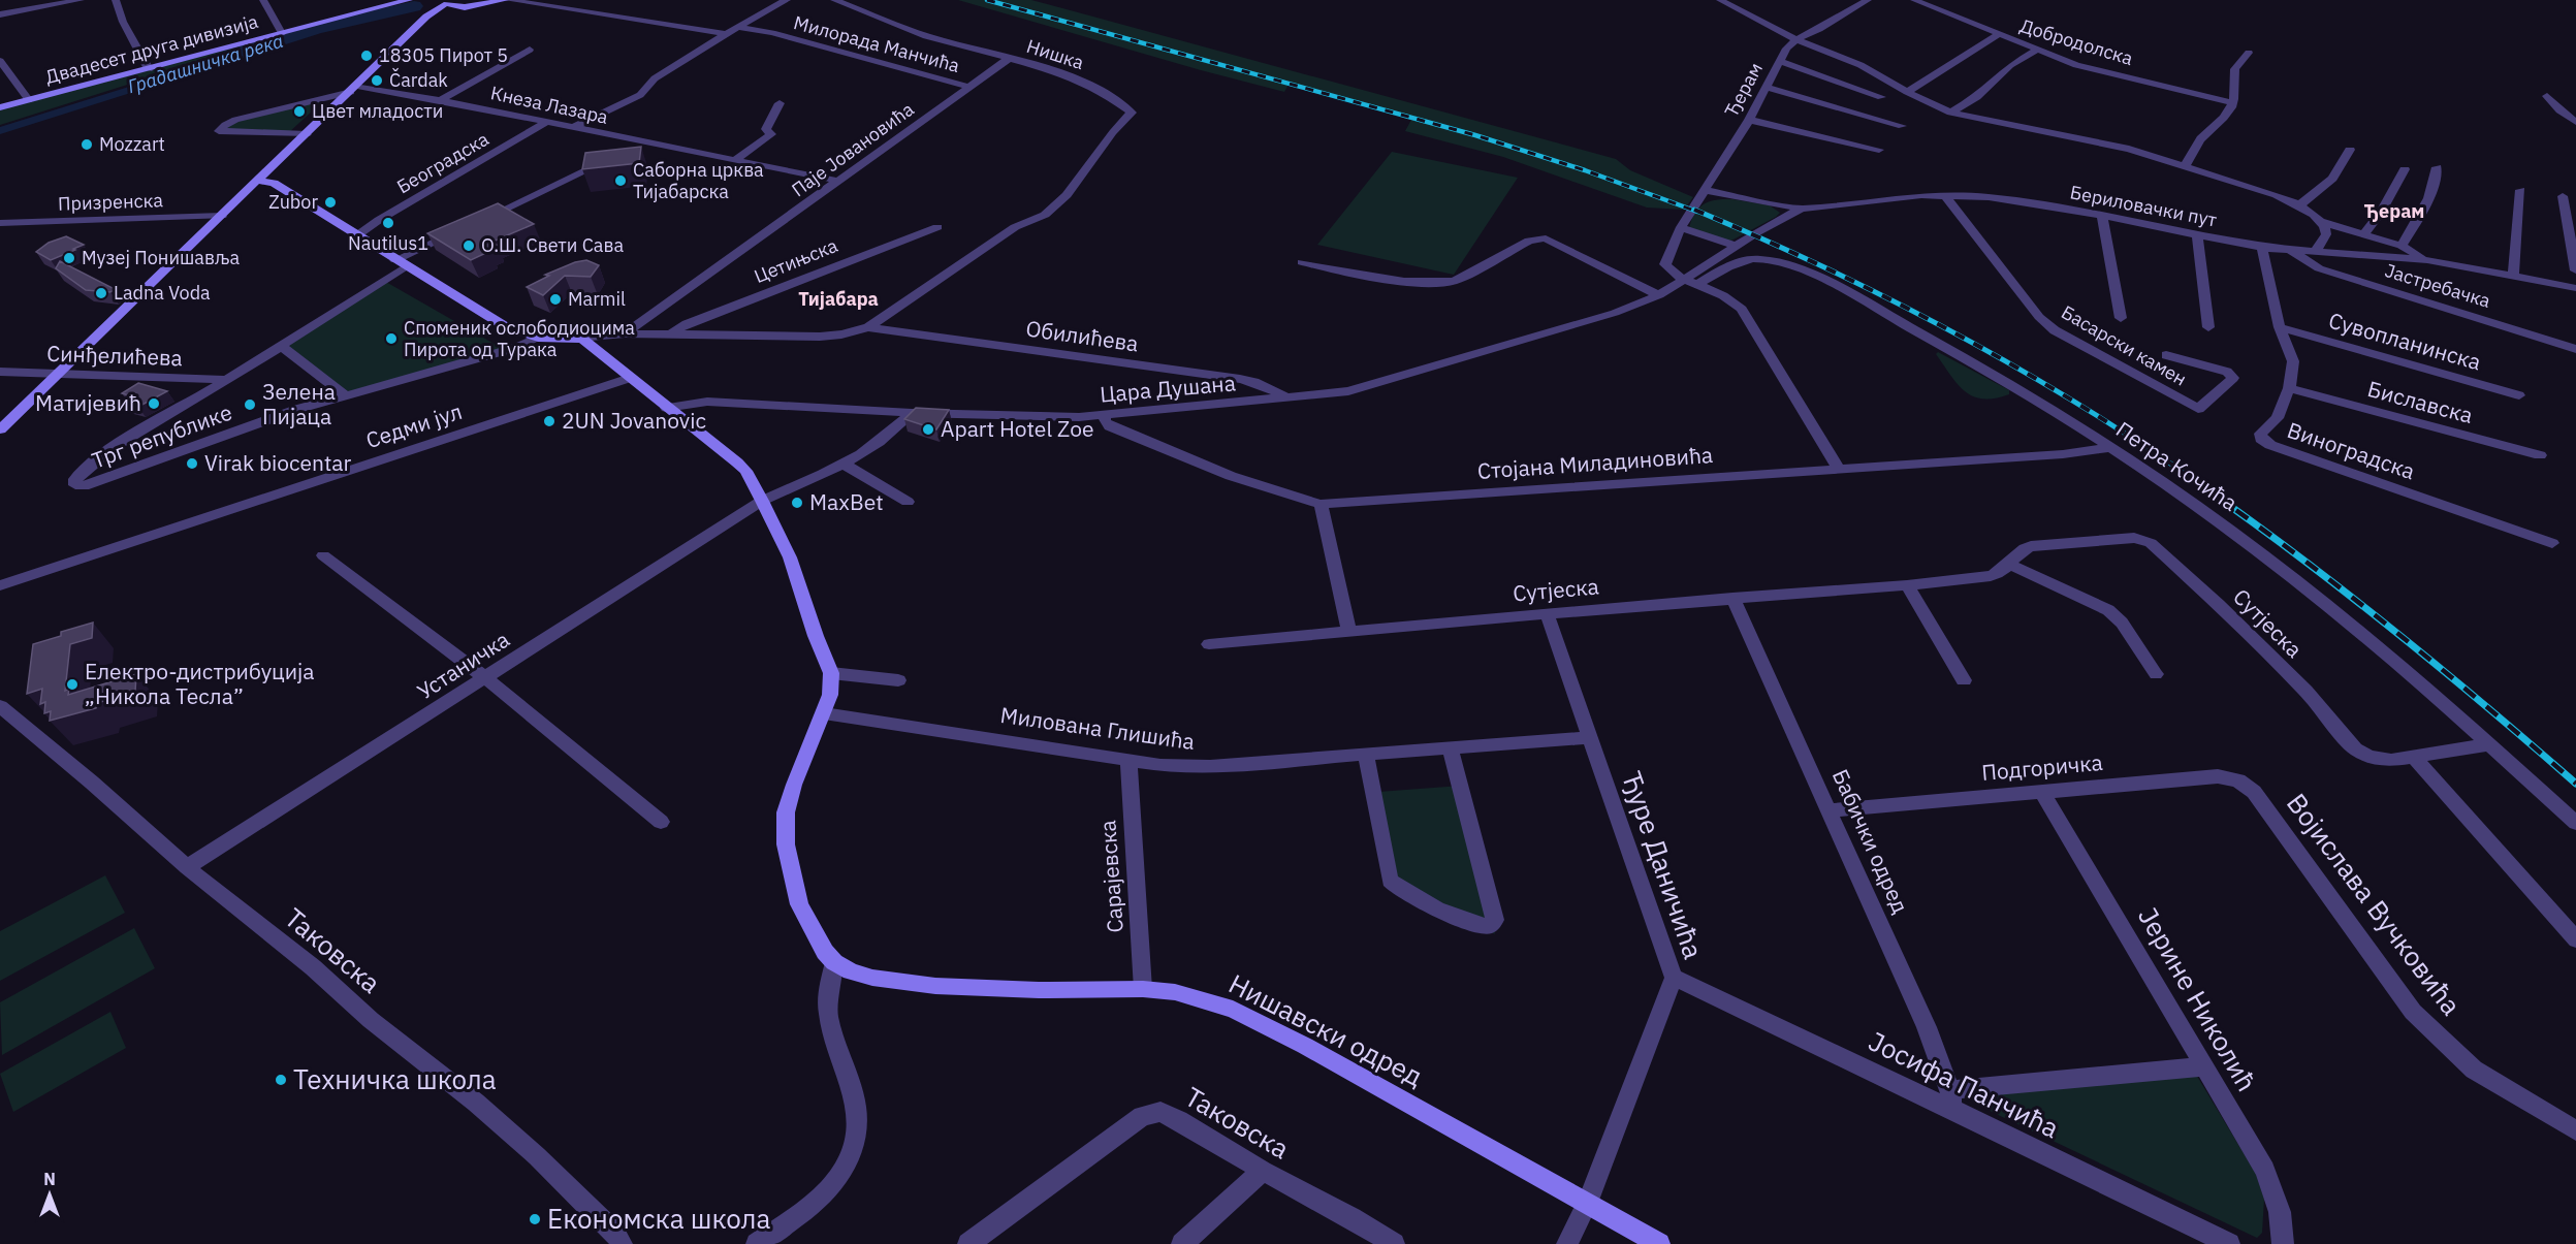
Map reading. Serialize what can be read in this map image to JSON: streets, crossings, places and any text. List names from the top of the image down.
{
  "streets": {
    "street": [
      "Добродолска",
      "Милорада Манчића",
      "Двадесет друга дивизија",
      "Нишка",
      "Ђерам",
      "Кнеза Лазара",
      "Паје Јовановића",
      "Београдска",
      "Призренска",
      "Бериловачки пут",
      "Цетињска",
      "Јастребачка",
      "Обилићева",
      "Сувопланинска",
      "Басарски камен",
      "Синђелићева",
      "Цара Душана",
      "Биславска",
      "Седми јул",
      "Трг републике",
      "Виноградска",
      "Стојана Миладиновића",
      "Петра Кочића",
      "Сутјеска",
      "Устаничка",
      "Милована Глишића",
      "Подгоричка",
      "Бабички одред",
      "Ђуре Даничића",
      "Сарајевска",
      "Војислава Вучковића",
      "Таковска",
      "Јерине Николић",
      "Нишавски одред",
      "Јосифа Панчића"
    ]
  },
  "crossings": [
    ["Милорада Манчића", "Паје Јовановића"],
    ["Нишка", "Паје Јовановића"],
    ["Нишка", "Обилићева"],
    ["Ђерам", "Бериловачки пут"],
    ["Кнеза Лазара", "Паје Јовановића"],
    ["Кнеза Лазара", "Београдска"],
    ["Паје Јовановића", "Обилићева"],
    ["Паје Јовановића", "Трг републике"],
    ["Београдска", "Трг републике"],
    ["Бериловачки пут", "Јастребачка"],
    ["Бериловачки пут", "Басарски камен"],
    ["Бериловачки пут", "Виноградска"],
    ["Цетињска", "Обилићева"],
    ["Обилићева", "Цара Душана"],
    ["Обилићева", "Трг републике"],
    ["Сувопланинска", "Виноградска"],
    ["Синђелићева", "Трг републике"],
    ["Цара Душана", "Стојана Миладиновића"],
    ["Цара Душана", "Петра Кочића"],
    ["Цара Душана", "Устаничка"],
    ["Биславска", "Виноградска"],
    ["Стојана Миладиновића", "Петра Кочића"],
    ["Петра Кочића", "Сутјеска"],
    ["Сутјеска", "Бабички одред"],
    ["Сутјеска", "Ђуре Даничића"],
    ["Устаничка", "Таковска"],
    ["Милована Глишића", "Ђуре Даничића"],
    ["Милована Глишића", "Сарајевска"],
    ["Подгоричка", "Бабички одред"],
    ["Подгоричка", "Војислава Вучковића"],
    ["Подгоричка", "Јерине Николић"],
    ["Бабички одред", "Јосифа Панчића"],
    ["Ђуре Даничића", "Нишавски одред"],
    ["Ђуре Даничића", "Јосифа Панчића"],
    ["Сарајевска", "Нишавски одред"],
    ["Јерине Николић", "Јосифа Панчића"]
  ],
  "districts": ["Ђерам", "Тијабара"],
  "water": ["Градашничка река"],
  "places": [
    "18305 Пирот 5",
    "Čardak",
    "Цвет младости",
    "Mozzart",
    "Саборна црква Тијабарска",
    "Zubor",
    "Nautilus1",
    "О.Ш. Свети Сава",
    "Музеј Понишавља",
    "Ladna Voda",
    "Marmil",
    "Споменик ослободиоцима Пирота од Турака",
    "Матијевић",
    "Зелена Пијаца",
    "2UN Jovanovic",
    "Apart Hotel Zoe",
    "Virak biocentar",
    "MaxBet",
    "Електро-дистрибуција „Никола Тесла”",
    "Техничка школа",
    "Економска школа"
  ],
  "north": "top"
}
